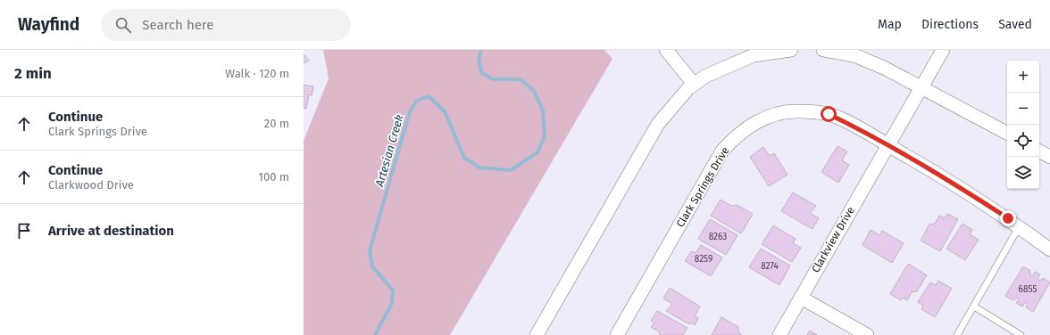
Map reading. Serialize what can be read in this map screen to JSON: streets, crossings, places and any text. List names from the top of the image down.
{
  "streets": {
    "street": ["Clark Springs Drive", "Clarkview Drive"]
  },
  "crossings": [
    ["Clark Springs Drive", "Clarkview Drive"]
  ],
  "water": ["Artesian Creek"],
  "house_numbers": [
    "8263",
    "8259",
    "8274",
    "6855"
  ],
  "page": {
    "header": "Wayfind",
    "search": "Search here",
    "nav": ["Map", "Directions", "Saved"],
    "heading": ["2 min", "Walk · 120 m"],
    "map_buttons": ["+", "−"],
    "list": [
      ["Continue", "Clark Springs Drive", "20 m"],
      ["Continue", "Clarkwood Drive", "100 m"],
      "Arrive at destination"
    ]
  }
}
